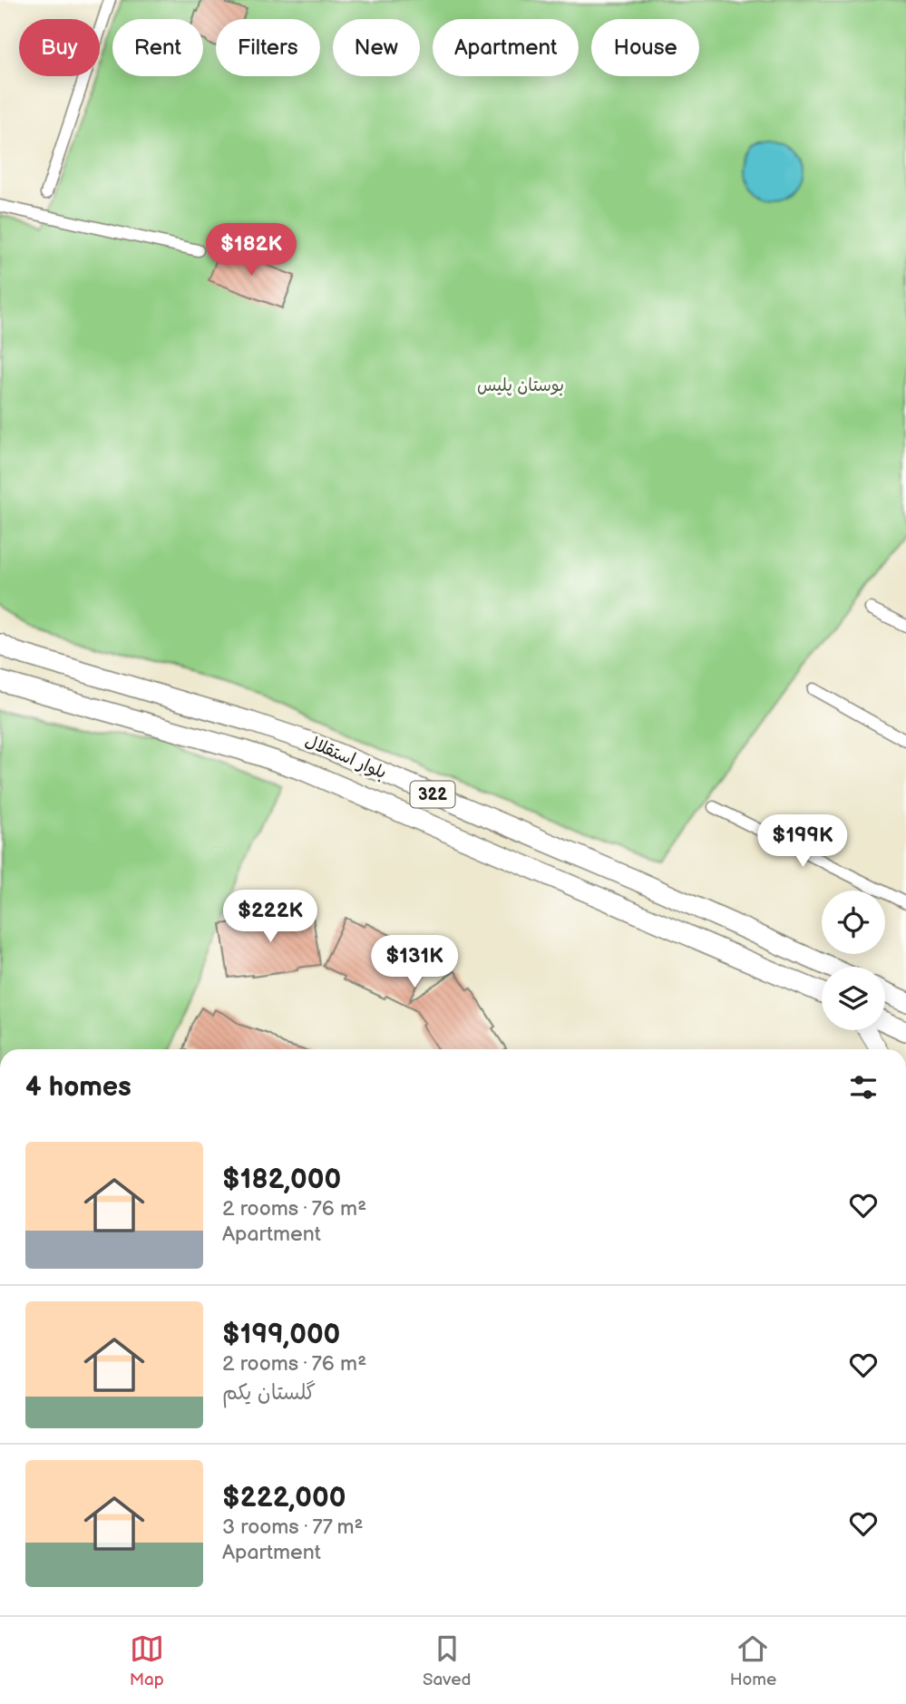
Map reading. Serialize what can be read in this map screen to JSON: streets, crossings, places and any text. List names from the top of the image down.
{
  "streets": {
    "main road": ["بلوار استقلال", "322"]
  },
  "parks": ["بوستان پلیس"],
  "page": {
    "chip": [
      "Buy",
      "Rent",
      "Filters",
      "New",
      "Apartment",
      "House"
    ],
    "price": [
      "$182K",
      "$199K",
      "$222K",
      "$131K"
    ],
    "heading": "4 homes",
    "list": [
      {
        "name": "$182,000",
        "note": "2 rooms · 76 m² · Apartment"
      },
      {
        "name": "$199,000",
        "note": "2 rooms · 76 m² · گلستان یکم"
      },
      {
        "name": "$222,000",
        "note": "3 rooms · 77 m² · Apartment"
      }
    ],
    "tabs": ["Map", "Saved", "Home"]
  }
}
